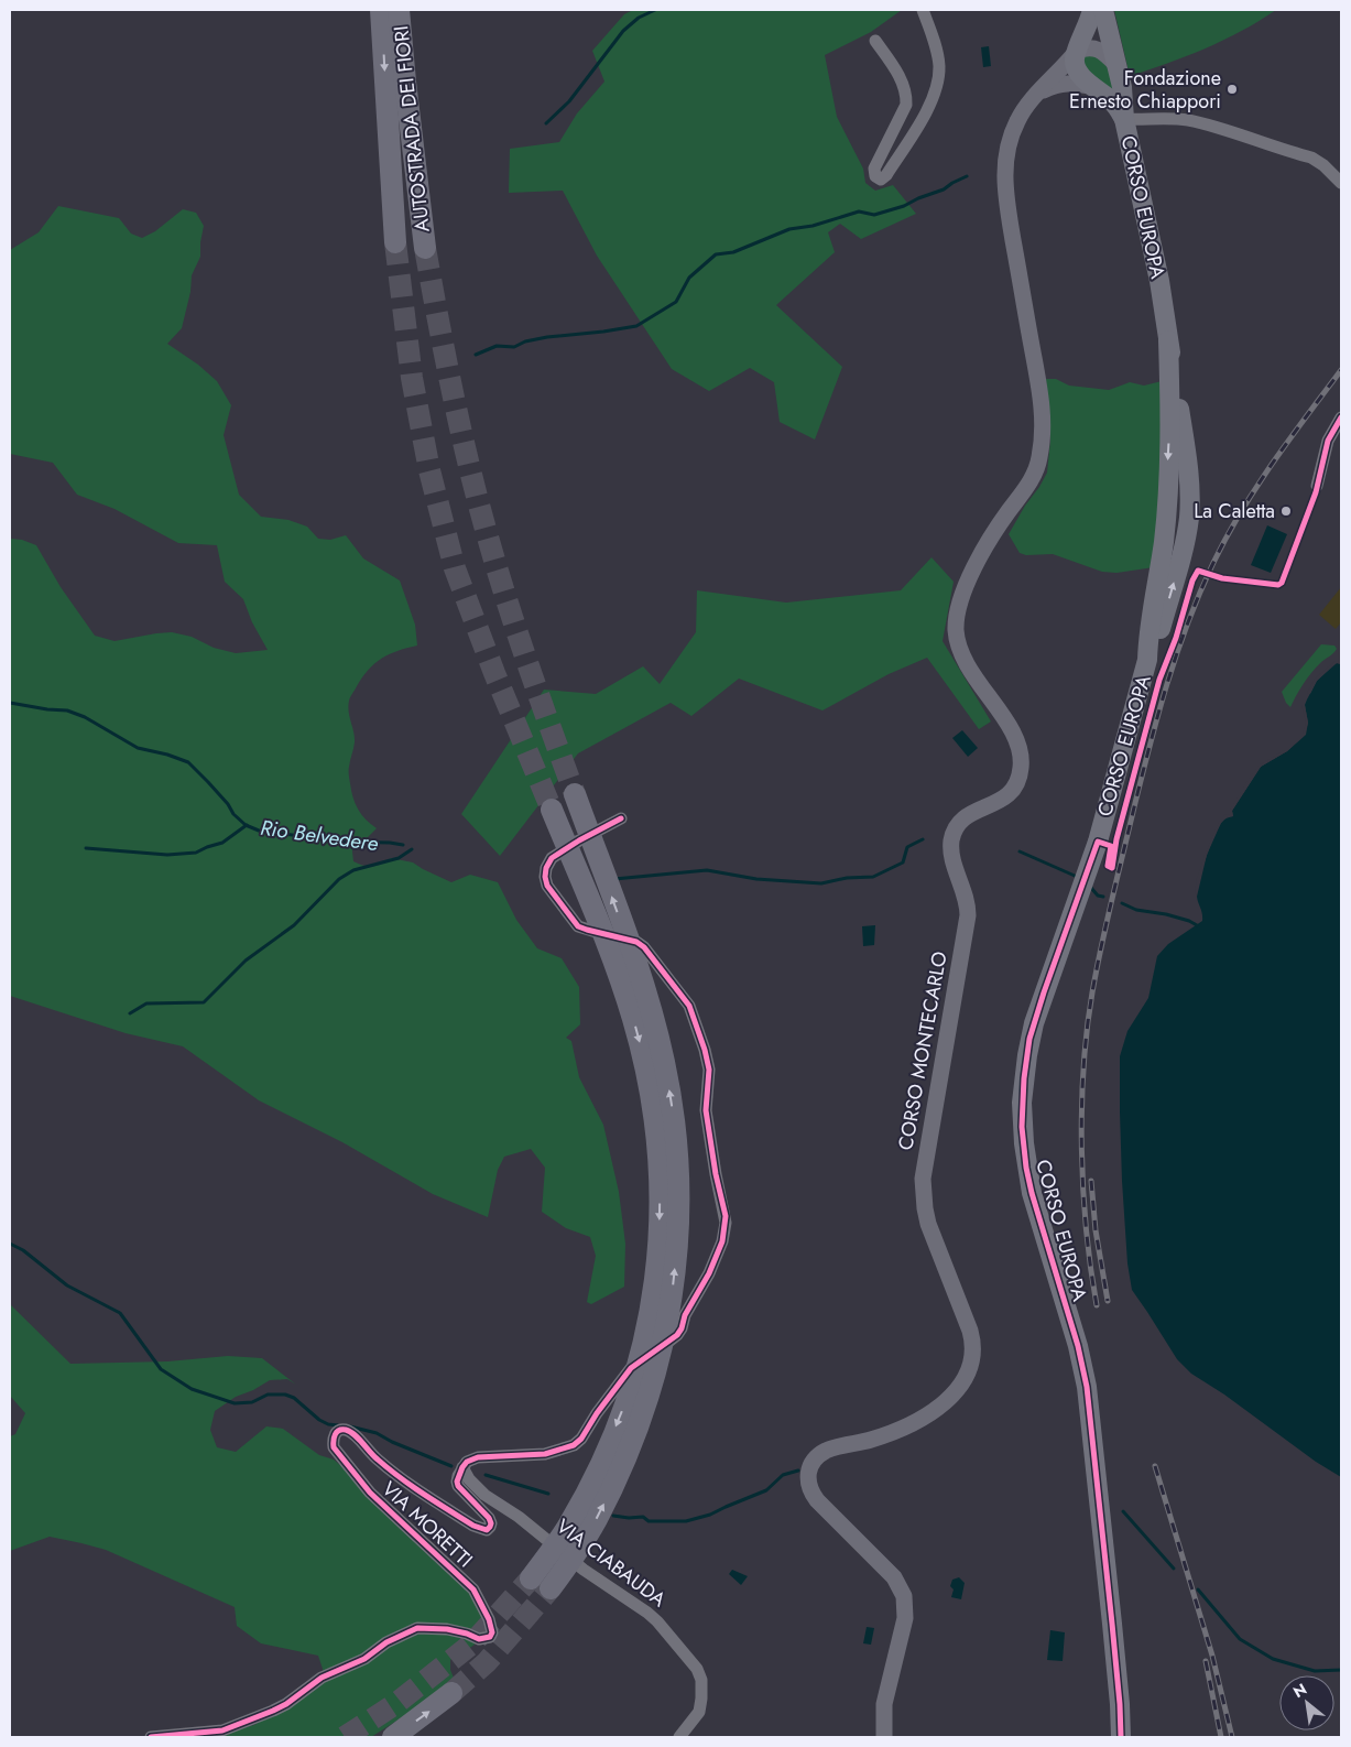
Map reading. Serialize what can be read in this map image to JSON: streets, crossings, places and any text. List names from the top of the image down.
{
  "streets": {
    "highway": ["AUTOSTRADA DEI FIORI"],
    "main road": ["CORSO EUROPA", "CORSO MONTECARLO"],
    "street": ["VIA MORETTI", "VIA CIABAUDA"]
  },
  "crossings": [
    ["VIA MORETTI", "VIA CIABAUDA"]
  ],
  "water": ["Rio Belvedere"],
  "places": ["Fondazione Ernesto Chiappori", "La Caletta"],
  "north": "top left"
}
